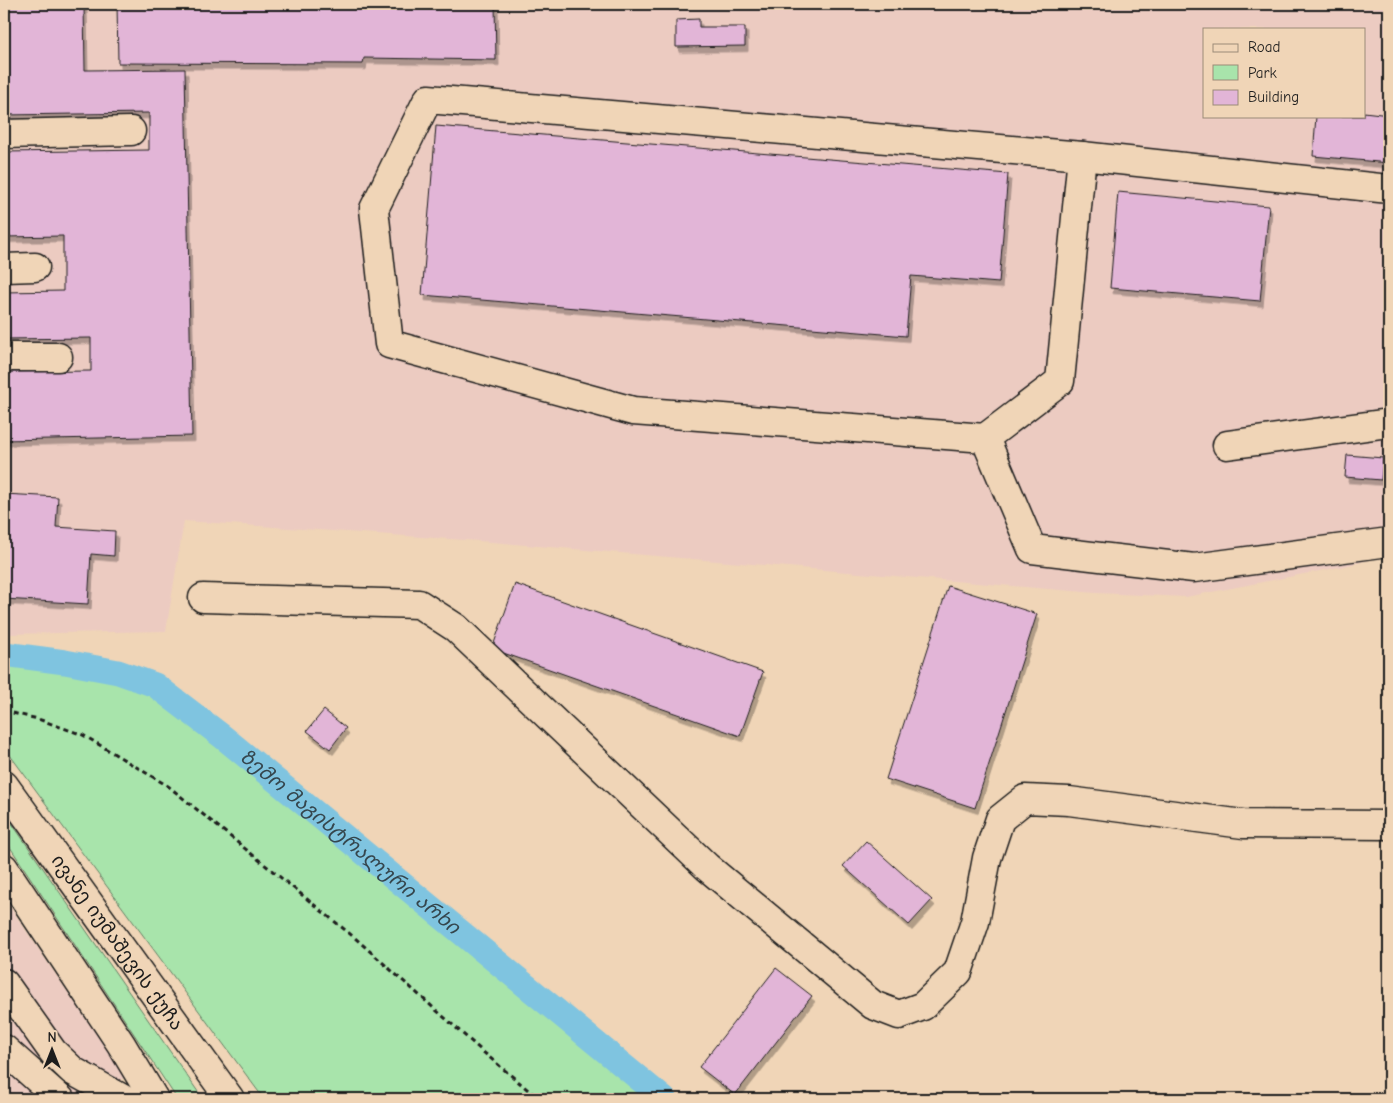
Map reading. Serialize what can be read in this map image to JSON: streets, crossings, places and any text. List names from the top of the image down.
{
  "streets": {
    "street": ["ივანე იუმაშევის ქუჩა"]
  },
  "water": ["ზემო მაგისტრალური არხი"],
  "legend": ["Road", "Park", "Building"],
  "north": "top"
}
